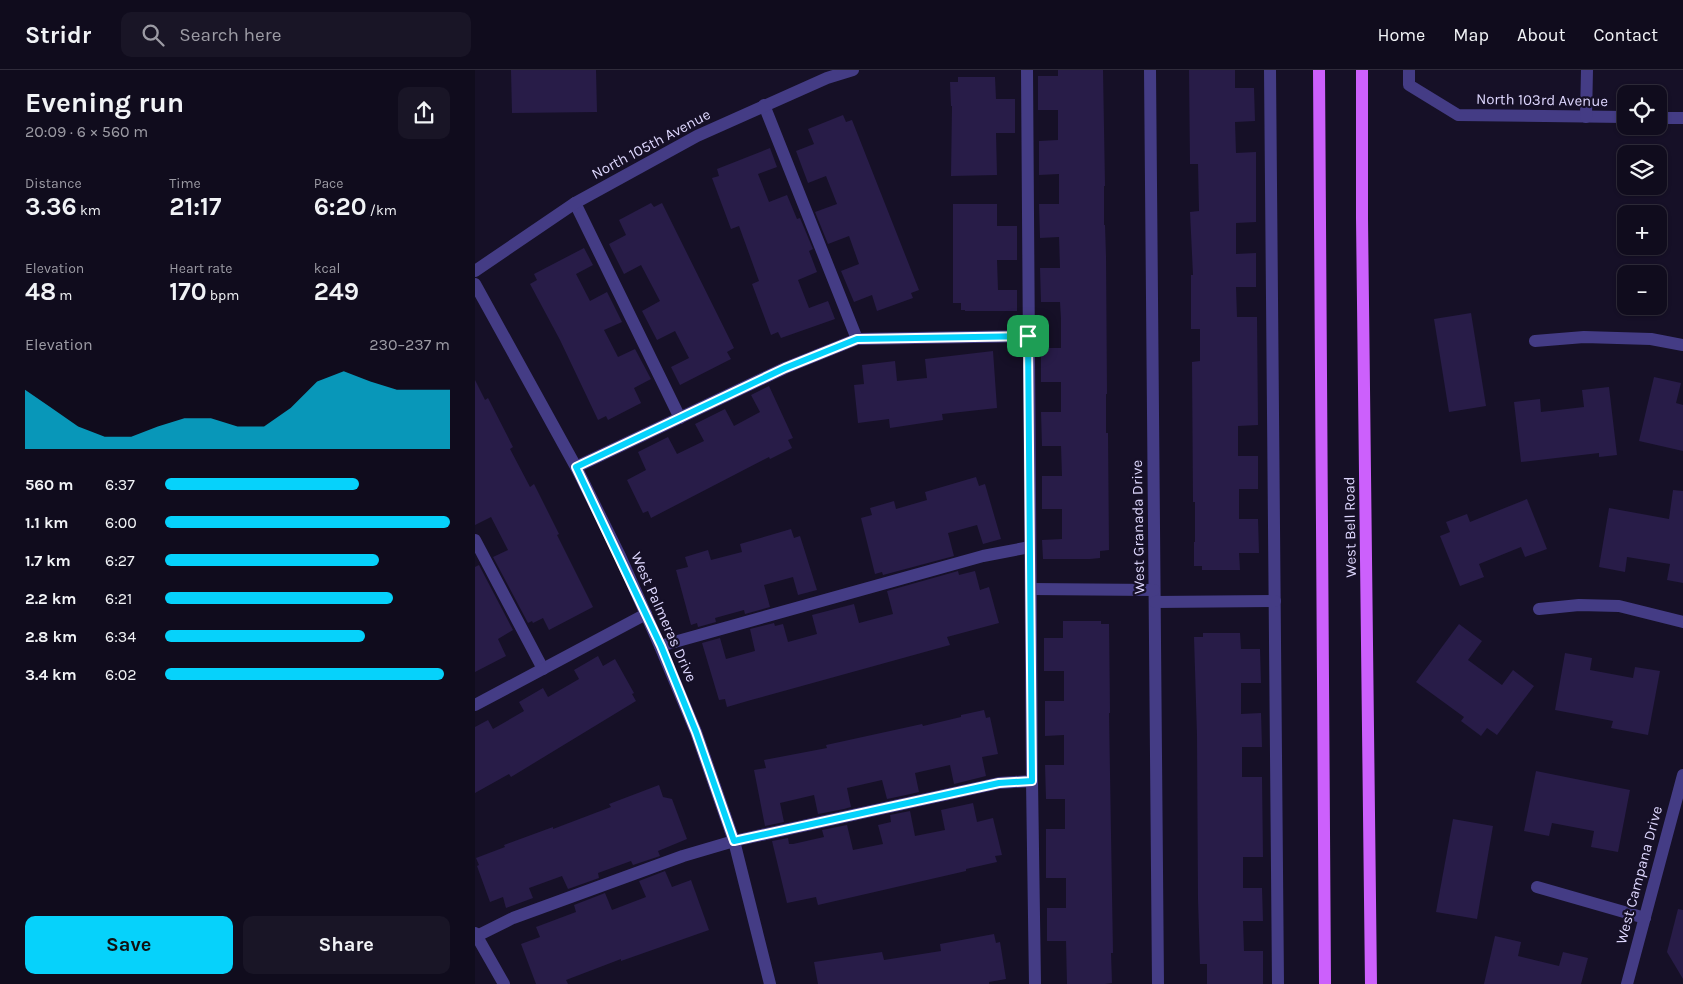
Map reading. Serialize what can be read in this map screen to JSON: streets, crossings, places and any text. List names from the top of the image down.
{
  "streets": {
    "main road": ["West Bell Road"],
    "street": [
      "North 103rd Avenue",
      "North 105th Avenue",
      "West Granada Drive",
      "West Palmeras Drive",
      "West Campana Drive"
    ]
  },
  "page": {
    "header": "Stridr",
    "search": "Search here",
    "nav": [
      "Home",
      "Map",
      "About",
      "Contact"
    ],
    "heading": ["Evening run", "20:09 · 6 × 560 m"],
    "map_buttons": ["+", "−"],
    "stats": [
      ["Distance", "3.36 km"],
      ["Time", "21:17"],
      ["Pace", "6:20 /km"],
      ["Elevation", "48 m"],
      ["Heart rate", "170 bpm"],
      ["kcal", "249"]
    ],
    "chart": ["Elevation", "230–237 m"],
    "list": [
      {
        "name": "560 m",
        "note": "6:37"
      },
      {
        "name": "1.1 km",
        "note": "6:00"
      },
      {
        "name": "1.7 km",
        "note": "6:27"
      },
      {
        "name": "2.2 km",
        "note": "6:21"
      },
      {
        "name": "2.8 km",
        "note": "6:34"
      },
      {
        "name": "3.4 km",
        "note": "6:02"
      }
    ],
    "buttons": ["Save", "Share"]
  }
}
